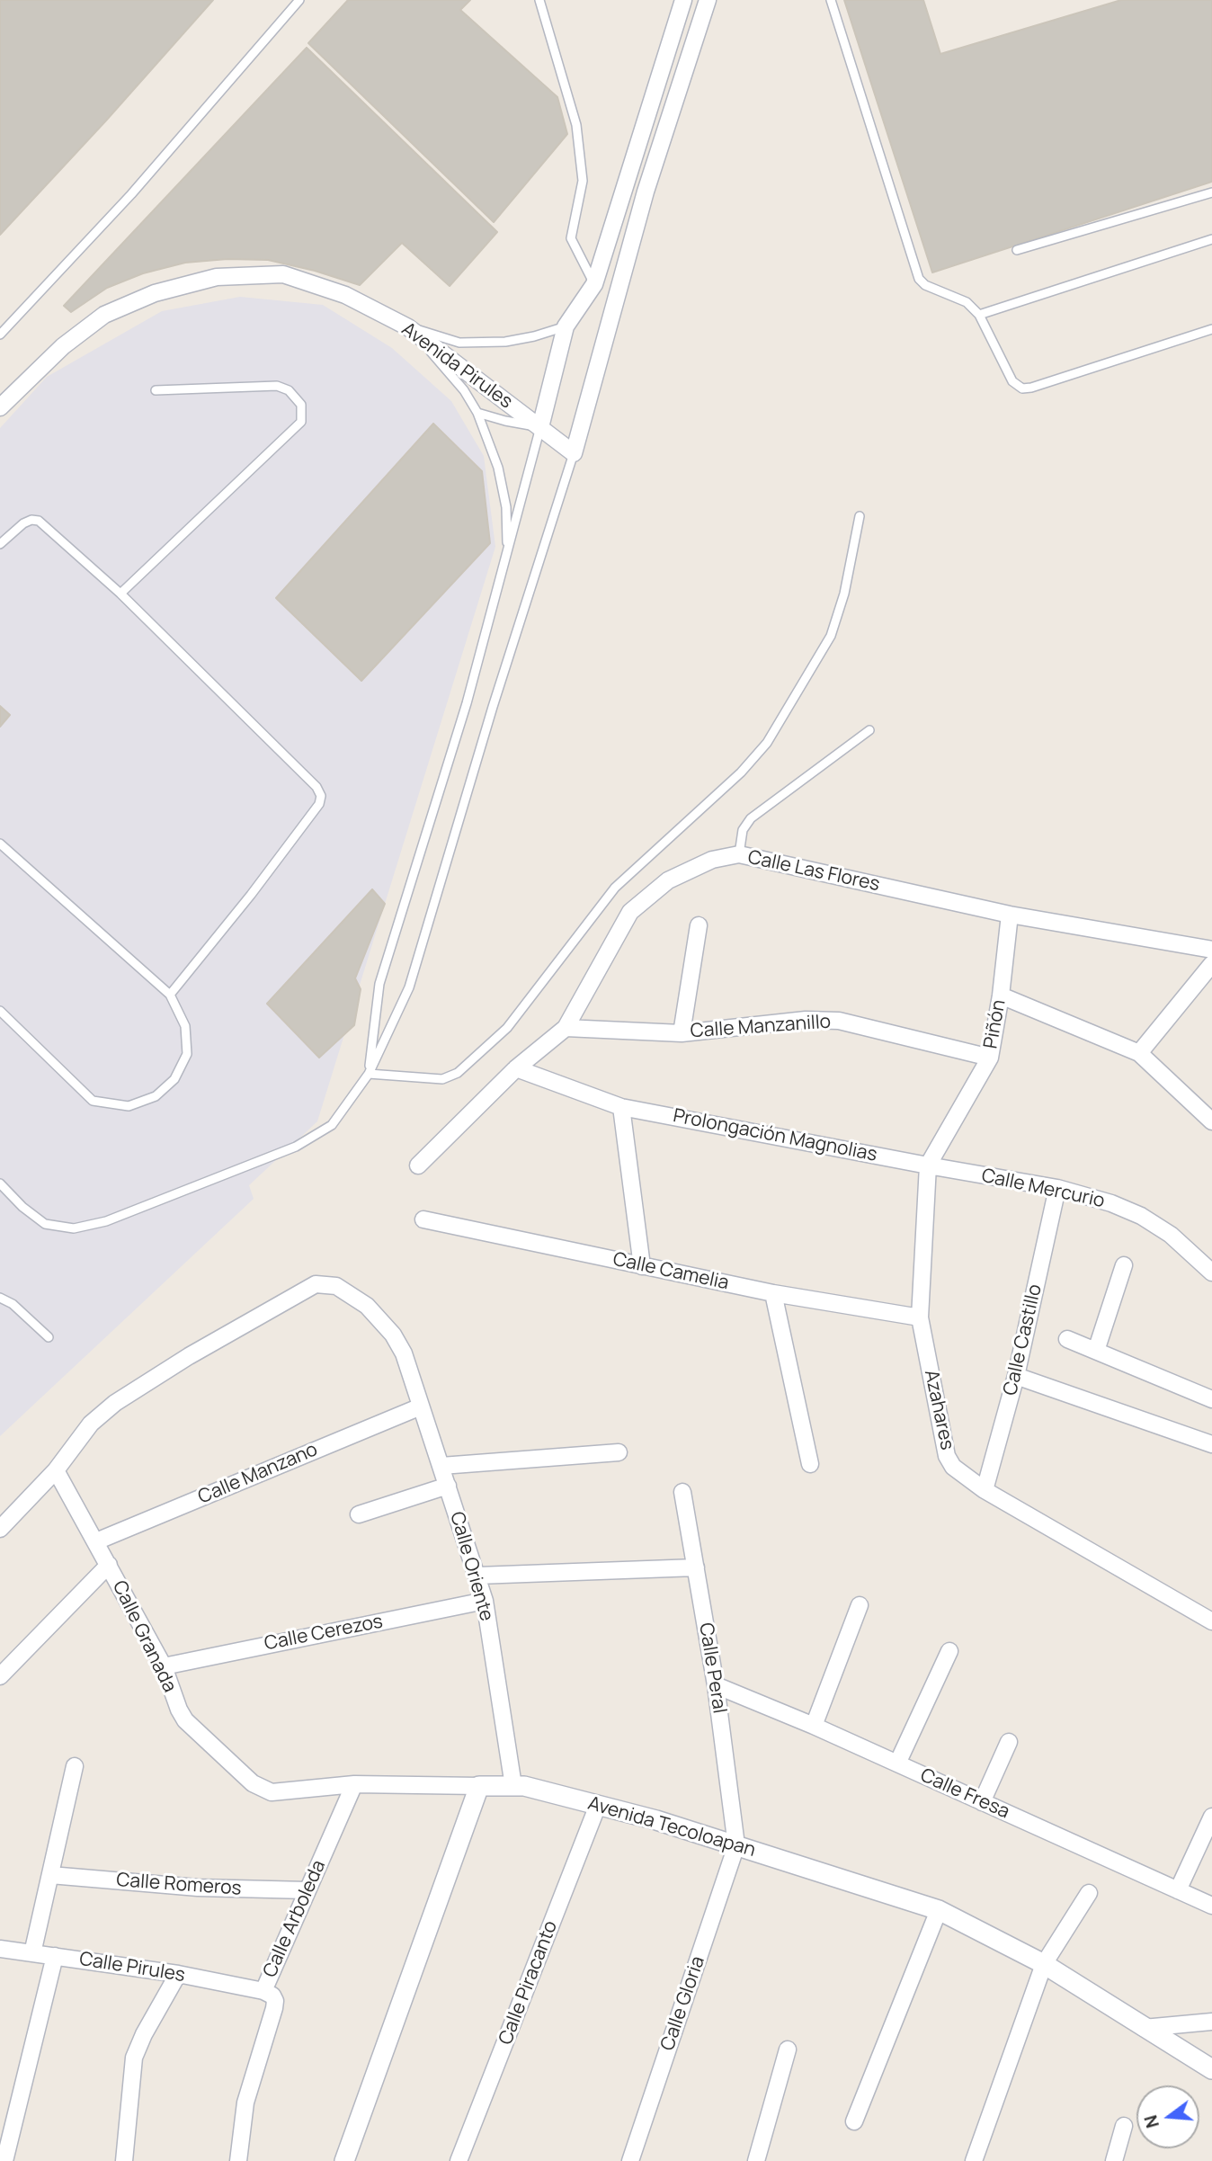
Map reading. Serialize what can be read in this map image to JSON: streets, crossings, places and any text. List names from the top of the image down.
{
  "streets": {
    "street": [
      "Avenida Pirules",
      "Calle Las Flores",
      "Piñón",
      "Calle Manzanillo",
      "Prolongación Magnolias",
      "Calle Mercurio",
      "Calle Camelia",
      "Calle Castillo",
      "Azahares",
      "Calle Manzano",
      "Calle Oriente",
      "Calle Cerezos",
      "Calle Granada",
      "Calle Peral",
      "Calle Fresa",
      "Avenida Tecoloapan",
      "Calle Romeros",
      "Calle Arboleda",
      "Calle Pirules",
      "Calle Piracanto",
      "Calle Gloria"
    ]
  },
  "crossings": [
    ["Calle Las Flores", "Piñón"],
    ["Calle Las Flores", "Calle Manzanillo"],
    ["Piñón", "Calle Manzanillo"],
    ["Piñón", "Prolongación Magnolias"],
    ["Piñón", "Calle Mercurio"],
    ["Piñón", "Azahares"],
    ["Prolongación Magnolias", "Calle Mercurio"],
    ["Prolongación Magnolias", "Azahares"],
    ["Calle Mercurio", "Calle Castillo"],
    ["Calle Mercurio", "Azahares"],
    ["Calle Camelia", "Azahares"],
    ["Calle Castillo", "Azahares"],
    ["Calle Manzano", "Calle Oriente"],
    ["Calle Manzano", "Calle Granada"],
    ["Calle Oriente", "Calle Cerezos"],
    ["Calle Oriente", "Calle Granada"],
    ["Calle Oriente", "Avenida Tecoloapan"],
    ["Calle Cerezos", "Calle Granada"],
    ["Calle Granada", "Avenida Tecoloapan"],
    ["Calle Granada", "Calle Arboleda"],
    ["Calle Peral", "Calle Fresa"],
    ["Calle Peral", "Avenida Tecoloapan"],
    ["Calle Peral", "Calle Gloria"],
    ["Avenida Tecoloapan", "Calle Piracanto"],
    ["Avenida Tecoloapan", "Calle Gloria"],
    ["Calle Romeros", "Calle Arboleda"],
    ["Calle Arboleda", "Calle Pirules"]
  ],
  "north": "left"
}
